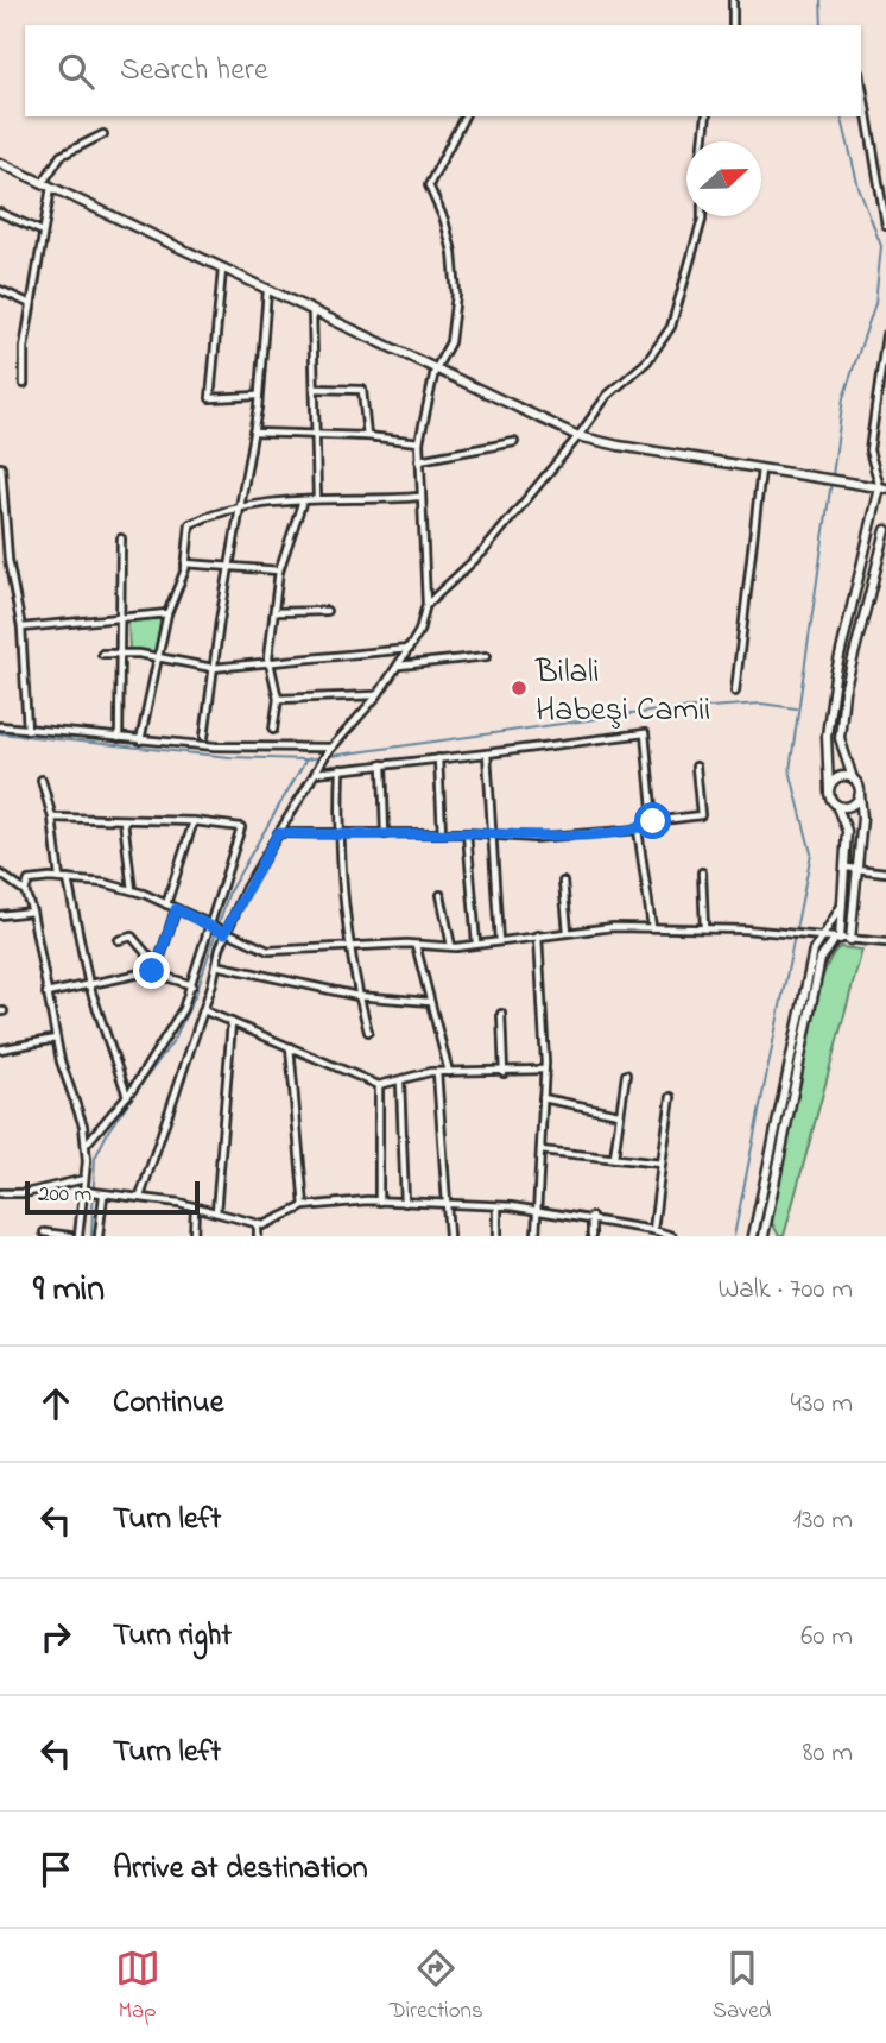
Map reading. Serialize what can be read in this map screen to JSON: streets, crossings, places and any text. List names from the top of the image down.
{
  "places": ["Bilali Habeşi Camii"],
  "scale_bar": "200 m",
  "north": "right",
  "page": {
    "search": "Search here",
    "scale": "200 m",
    "heading": ["9 min", "Walk · 700 m"],
    "list": [
      ["Continue", "430 m"],
      ["Turn left", "130 m"],
      ["Turn right", "60 m"],
      ["Turn left", "80 m"],
      "Arrive at destination"
    ],
    "nav": ["Map", "Directions", "Saved"]
  }
}
